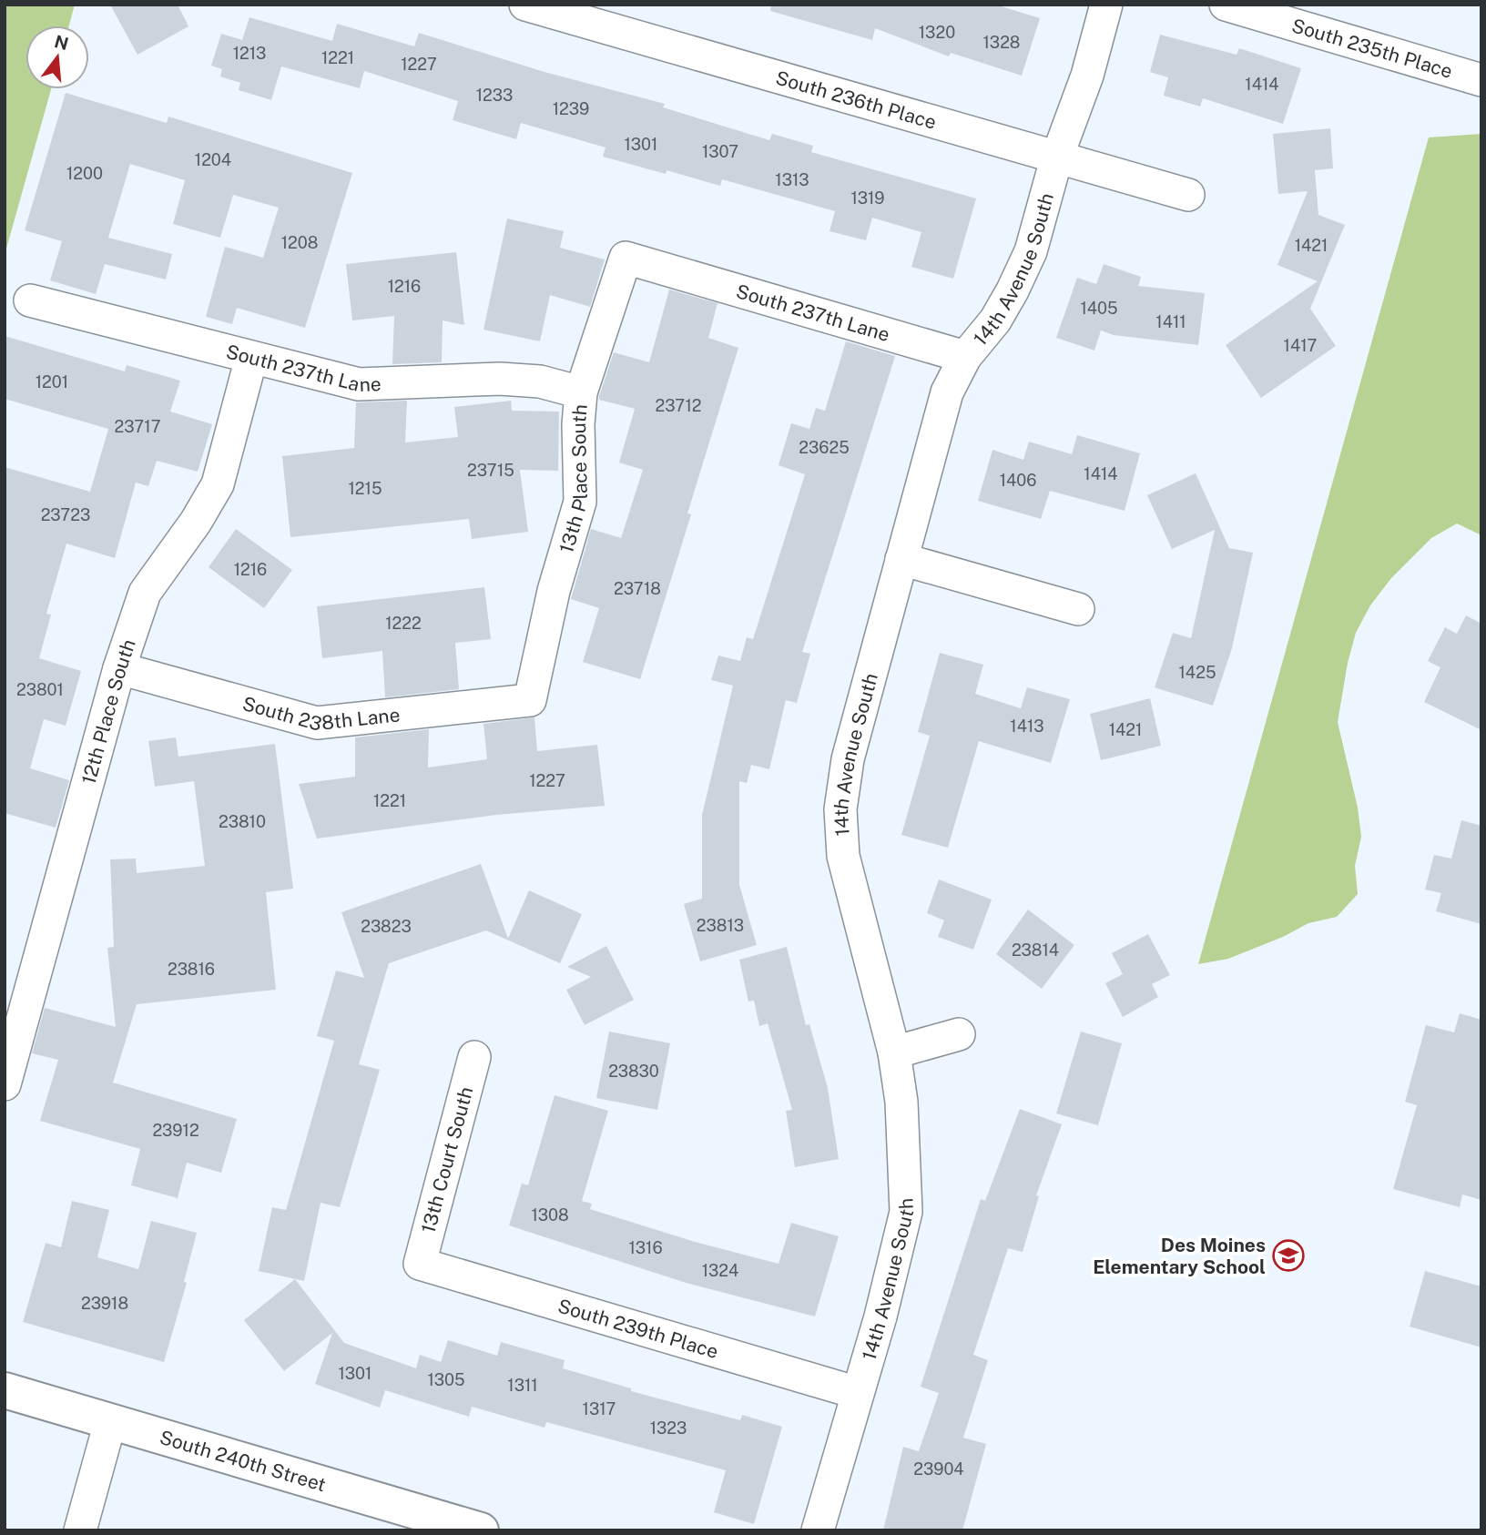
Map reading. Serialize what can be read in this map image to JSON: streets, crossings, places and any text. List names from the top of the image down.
{
  "streets": {
    "street": [
      "South 235th Place",
      "South 236th Place",
      "14th Avenue South",
      "South 237th Lane",
      "13th Place South",
      "South 238th Lane",
      "12th Place South",
      "13th Court South",
      "South 239th Place",
      "South 240th Street"
    ]
  },
  "crossings": [
    ["South 236th Place", "14th Avenue South"],
    ["14th Avenue South", "South 237th Lane"],
    ["14th Avenue South", "South 239th Place"],
    ["South 237th Lane", "13th Place South"],
    ["South 237th Lane", "12th Place South"],
    ["13th Place South", "South 238th Lane"],
    ["South 238th Lane", "12th Place South"],
    ["13th Court South", "South 239th Place"]
  ],
  "places": {
    "school or university": ["Des Moines Elementary School"]
  },
  "house_numbers": [
    "1320",
    "1328",
    "1213",
    "1221",
    "1227",
    "1414",
    "1233",
    "1239",
    "1301",
    "1307",
    "1204",
    "1200",
    "1313",
    "1319",
    "1208",
    "1421",
    "1216",
    "1405",
    "1411",
    "1417",
    "1201",
    "23712",
    "23717",
    "23625",
    "23715",
    "1414",
    "1406",
    "1215",
    "23723",
    "1216",
    "23718",
    "1222",
    "1425",
    "23801",
    "1413",
    "1421",
    "1227",
    "1221",
    "23810",
    "23813",
    "23823",
    "23814",
    "23816",
    "23830",
    "23912",
    "1308",
    "1316",
    "1324",
    "23918",
    "1301",
    "1305",
    "1311",
    "1317",
    "1323",
    "23904"
  ],
  "north": "top"
}
